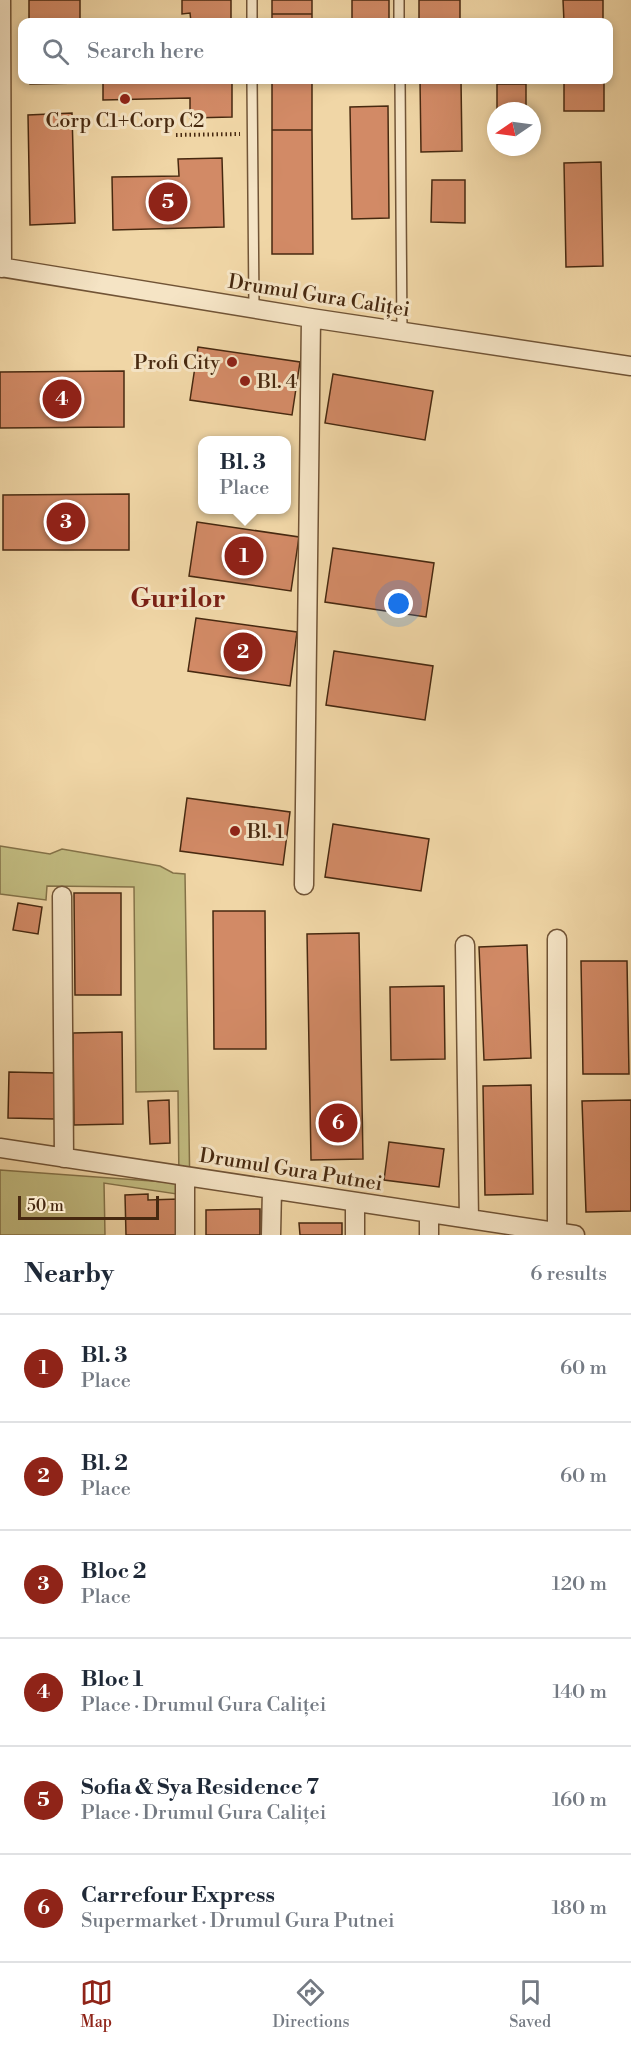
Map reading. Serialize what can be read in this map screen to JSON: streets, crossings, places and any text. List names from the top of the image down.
{
  "streets": {
    "street": ["Drumul Gura Caliței", "Drumul Gura Putnei"]
  },
  "districts": ["Gurilor"],
  "places": [
    "Corp C1+Corp C2",
    "Profi City",
    "Bl. 4",
    "Bl. 1"
  ],
  "scale_bar": "50 m",
  "north": "left",
  "page": {
    "search": "Search here",
    "pins": [
      "5",
      "4",
      "3",
      "1",
      "2",
      "6"
    ],
    "popup": ["Bl. 3", "Place"],
    "scale": "50 m",
    "heading": ["Nearby", "6 results"],
    "list": [
      {
        "mark": "1",
        "name": "Bl. 3",
        "note": "Place",
        "value": "60 m"
      },
      {
        "mark": "2",
        "name": "Bl. 2",
        "note": "Place",
        "value": "60 m"
      },
      {
        "mark": "3",
        "name": "Bloc 2",
        "note": "Place",
        "value": "120 m"
      },
      {
        "mark": "4",
        "name": "Bloc 1",
        "note": "Place · Drumul Gura Caliței",
        "value": "140 m"
      },
      {
        "mark": "5",
        "name": "Sofia & Sya Residence 7",
        "note": "Place · Drumul Gura Caliței",
        "value": "160 m"
      },
      {
        "mark": "6",
        "name": "Carrefour Express",
        "note": "Supermarket · Drumul Gura Putnei",
        "value": "180 m"
      }
    ],
    "nav": ["Map", "Directions", "Saved"]
  }
}
